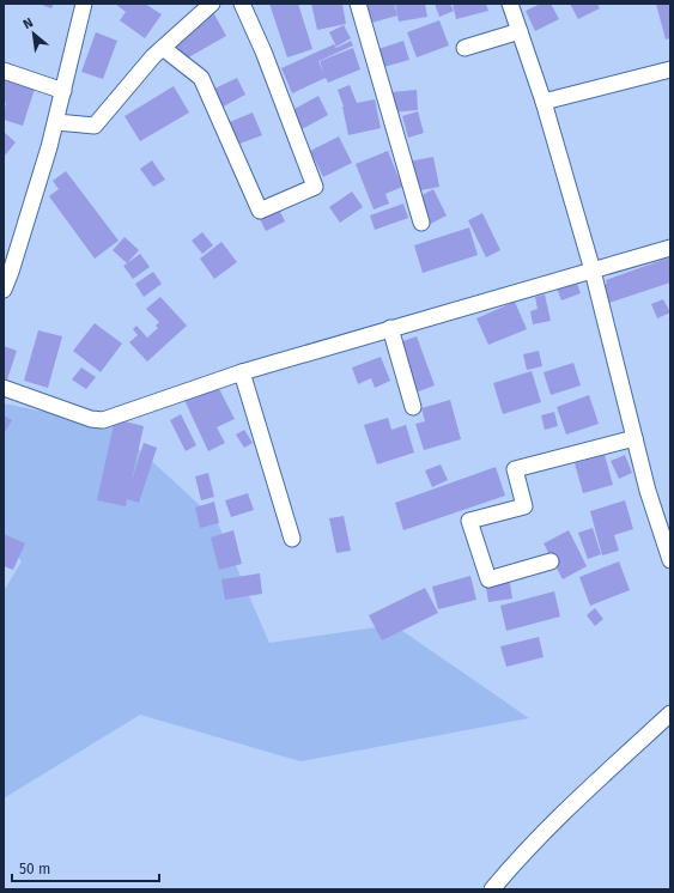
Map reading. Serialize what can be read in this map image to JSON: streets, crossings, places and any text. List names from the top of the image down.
{
  "scale_bar": "50 m",
  "north": "top left"
}
